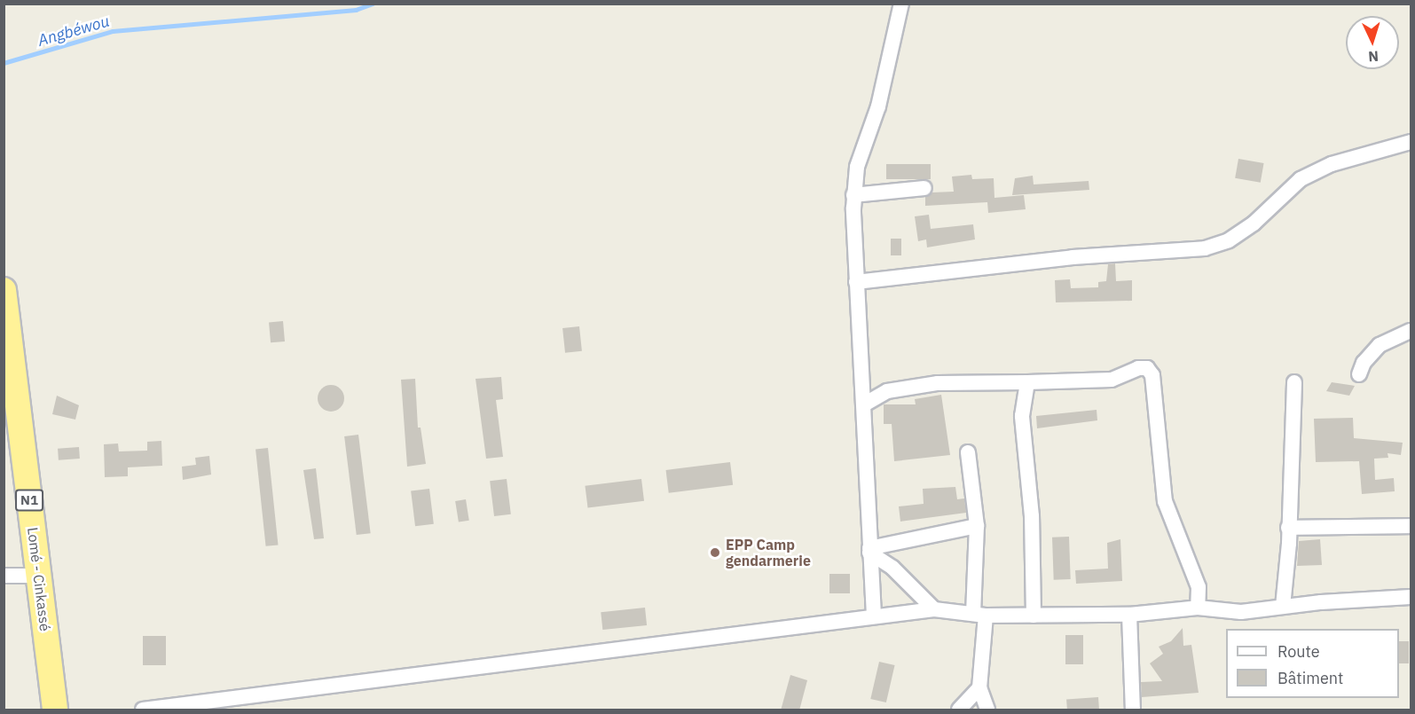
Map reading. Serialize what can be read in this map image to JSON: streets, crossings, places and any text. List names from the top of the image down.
{
  "streets": {
    "highway": ["N1", "Lomé - Cinkassé"]
  },
  "water": ["Angbéwou"],
  "places": ["EPP Camp gendarmerie"],
  "legend": ["Route", "Bâtiment"],
  "north": "bottom"
}
